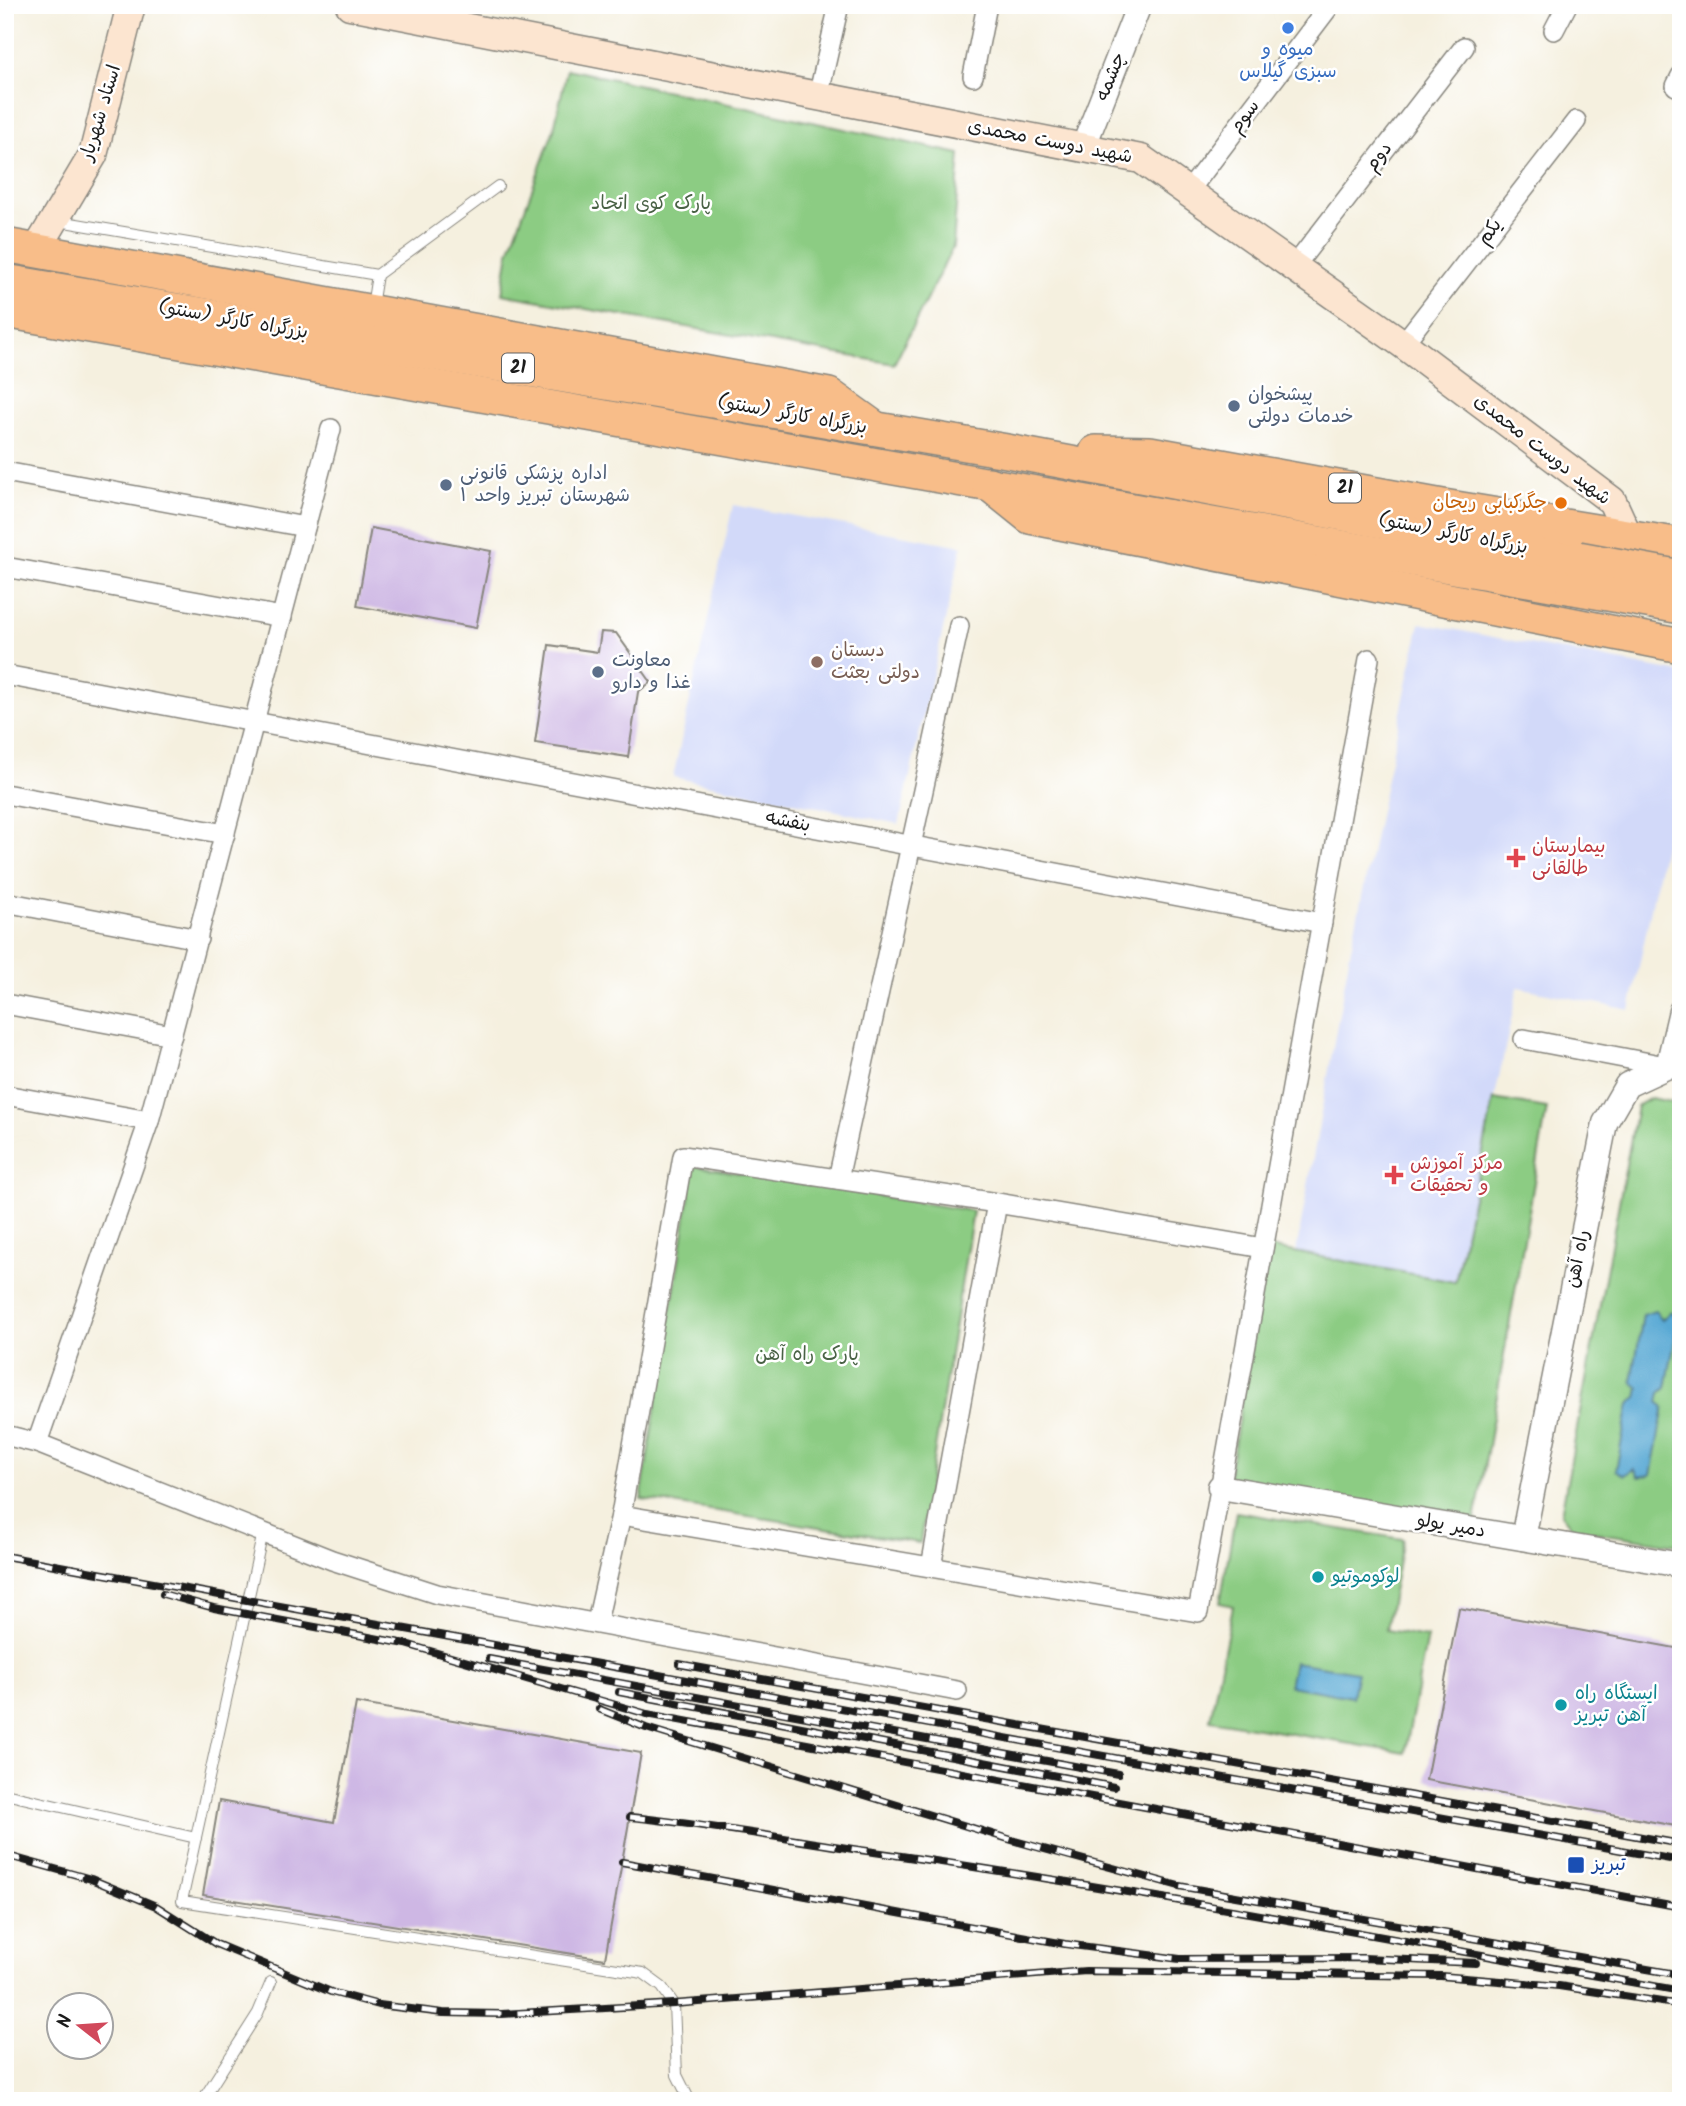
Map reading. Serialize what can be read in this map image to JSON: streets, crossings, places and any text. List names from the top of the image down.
{
  "streets": {
    "highway": ["بزرگراه کارگر (سنتو)", "21"],
    "main road": ["استاد شهریار", "شهید دوست محمدی"],
    "street": [
      "چشمه",
      "سوم",
      "دوم",
      "یکم",
      "بنفشه",
      "راه آهن",
      "دمیر یولو"
    ]
  },
  "crossings": [
    ["چشمه", "شهید دوست محمدی"],
    ["سوم", "شهید دوست محمدی"],
    ["شهید دوست محمدی", "دوم"],
    ["شهید دوست محمدی", "یکم"],
    ["شهید دوست محمدی", "21"],
    ["بزرگراه کارگر (سنتو)", "21"],
    ["راه آهن", "دمیر یولو"]
  ],
  "parks": ["پارک کوی اتحاد", "پارک راه آهن"],
  "places": {
    "other": [
      "میوه و سبزی گیلاس",
      "پیشخوان خدمات دولتی",
      "اداره پزشکی قانونی شهرستان تبریز واحد ۱",
      "جگرکبابی ریحان",
      "دبستان دولتی بعثت",
      "معاونت غذا و دارو",
      "لوکوموتیو",
      "ایستگاه راه آهن تبریز"
    ],
    "health": ["بیمارستان طالقانی", "مرکز آموزش و تحقیقات"],
    "transit": ["تبریز"]
  },
  "north": "left"
}
